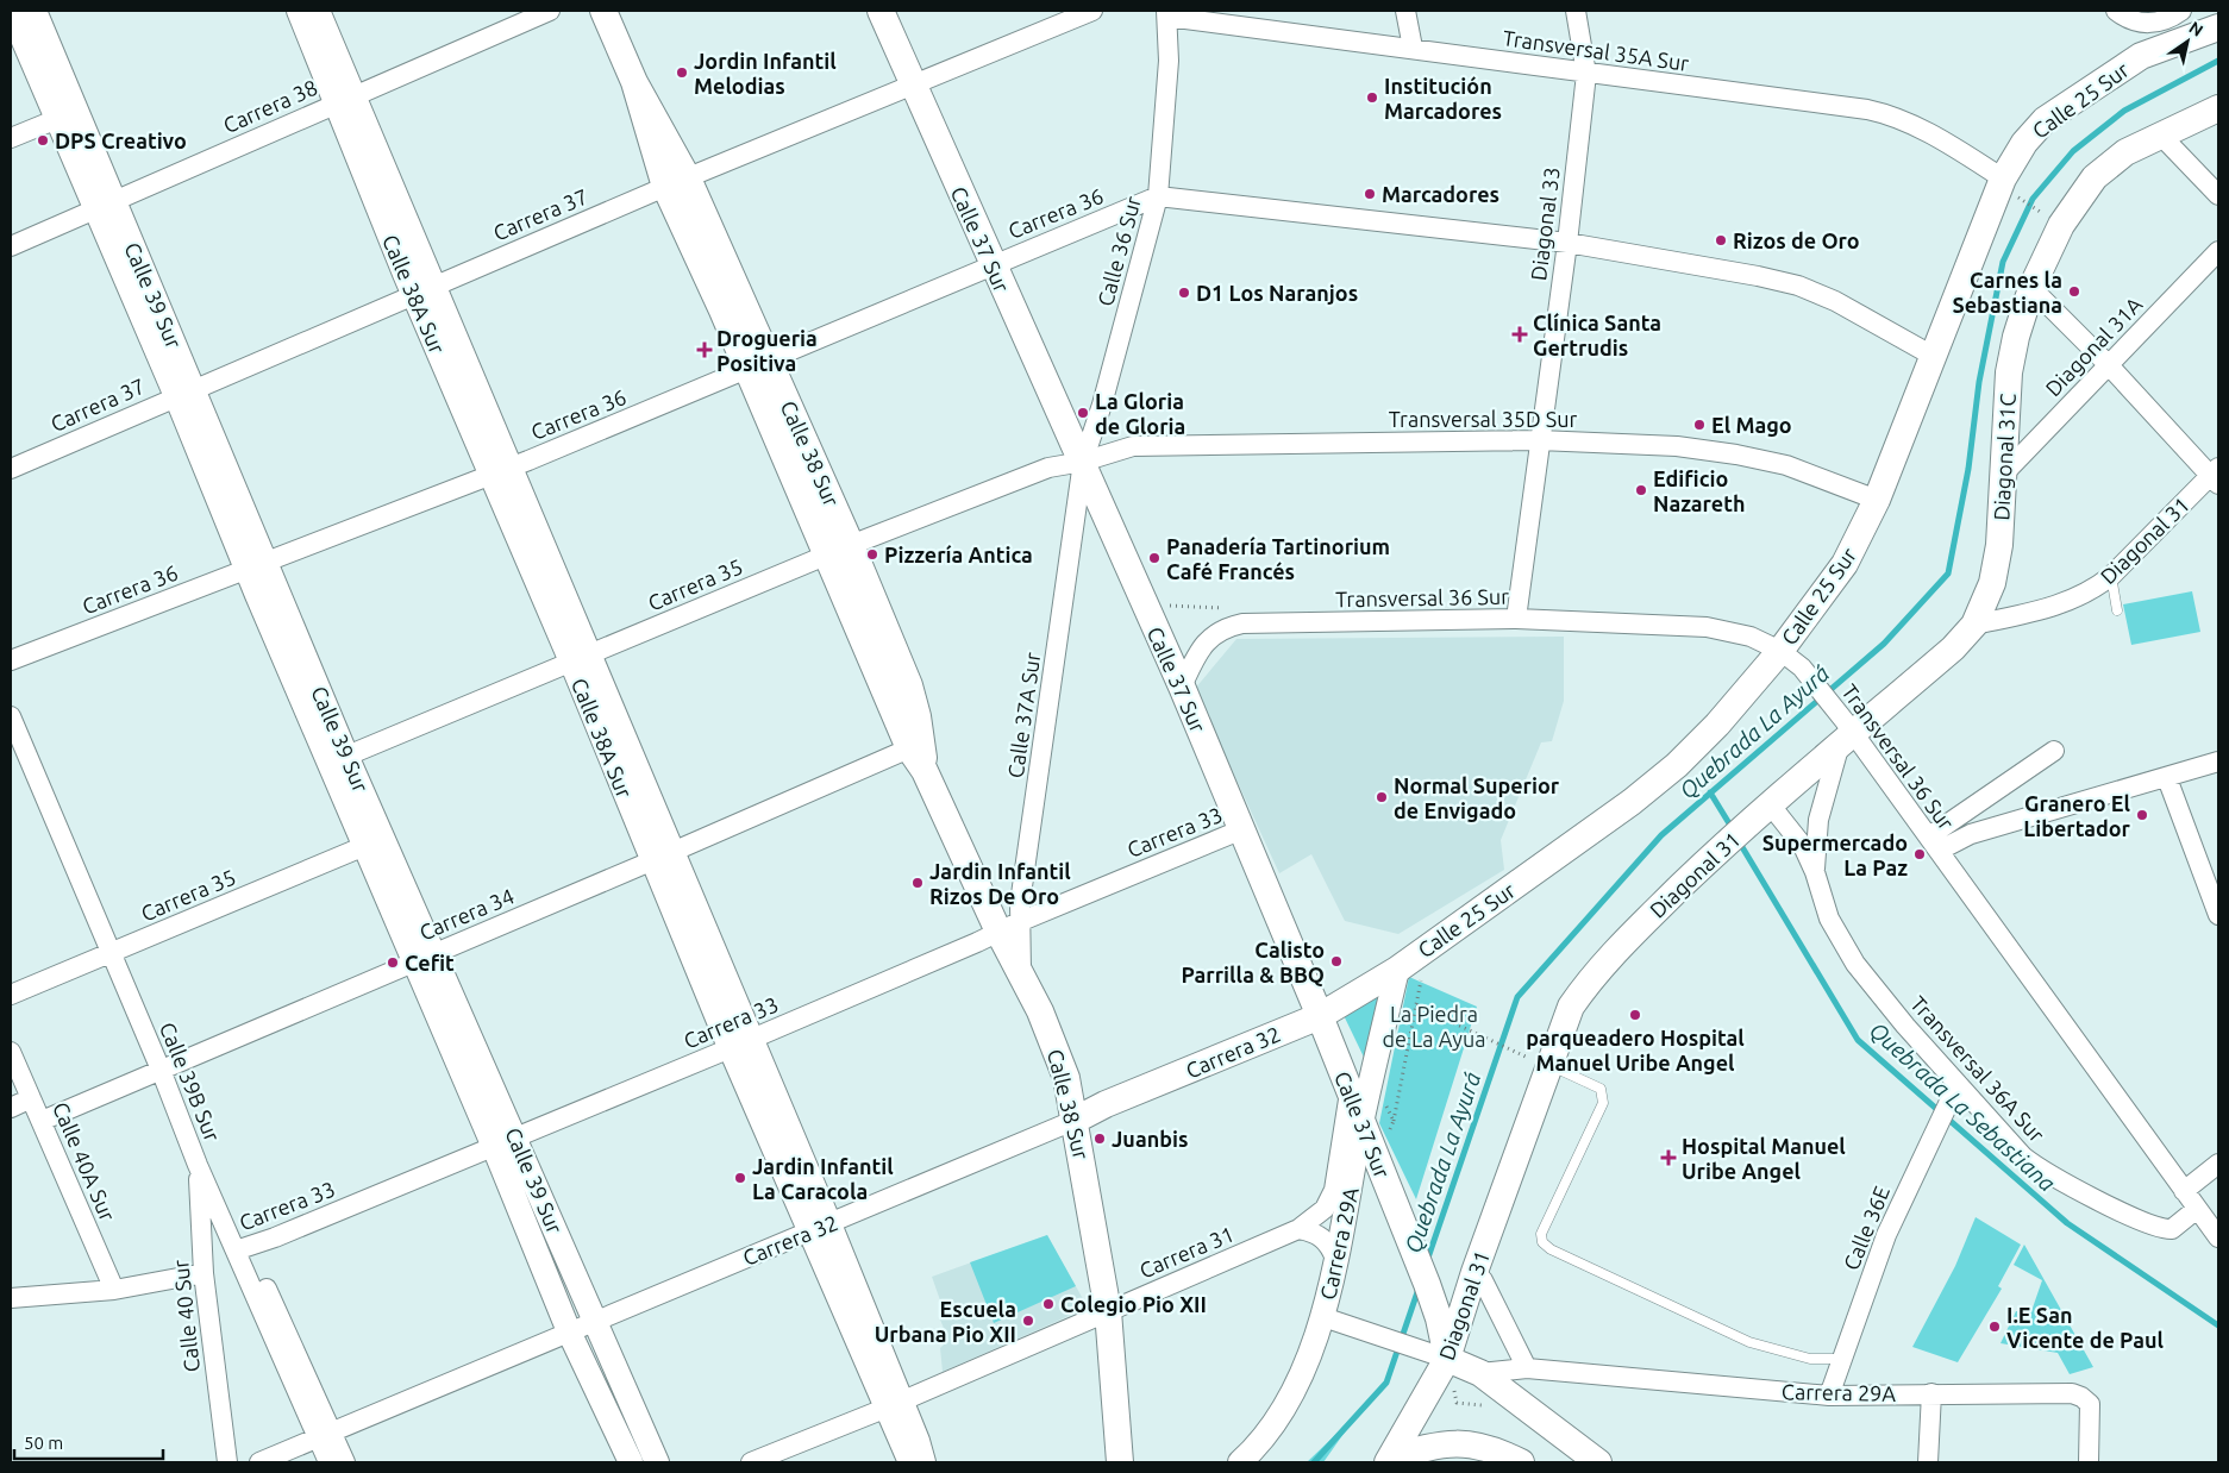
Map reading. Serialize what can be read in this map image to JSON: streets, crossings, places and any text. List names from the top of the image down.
{
  "streets": {
    "main road": [
      "Calle 25 Sur",
      "Calle 37 Sur",
      "Calle 38 Sur",
      "Diagonal 31C",
      "Diagonal 31",
      "Carrera 32"
    ],
    "street": [
      "Transversal 35A Sur",
      "Carrera 38",
      "Carrera 36",
      "Carrera 37",
      "Diagonal 33",
      "Calle 36 Sur",
      "Calle 38A Sur",
      "Calle 39 Sur",
      "Diagonal 31A",
      "Transversal 35D Sur",
      "Carrera 35",
      "Transversal 36 Sur",
      "Calle 37A Sur",
      "Carrera 33",
      "Carrera 34",
      "Transversal 36A Sur",
      "Calle 39B Sur",
      "Calle 40A Sur",
      "Calle 36E",
      "Carrera 29A",
      "Carrera 31",
      "Calle 40 Sur"
    ]
  },
  "crossings": [
    ["Transversal 35A Sur", "Calle 25 Sur"],
    ["Transversal 35A Sur", "Diagonal 33"],
    ["Transversal 35A Sur", "Calle 36 Sur"],
    ["Calle 25 Sur", "Calle 37 Sur"],
    ["Calle 25 Sur", "Transversal 35D Sur"],
    ["Calle 25 Sur", "Transversal 36 Sur"],
    ["Calle 25 Sur", "Carrera 32"],
    ["Calle 25 Sur", "Carrera 29A"],
    ["Carrera 38", "Calle 38A Sur"],
    ["Carrera 38", "Calle 39 Sur"],
    ["Carrera 36", "Calle 37 Sur"],
    ["Carrera 36", "Calle 36 Sur"],
    ["Carrera 36", "Calle 38A Sur"],
    ["Carrera 36", "Calle 39 Sur"],
    ["Carrera 36", "Calle 38 Sur"],
    ["Carrera 37", "Calle 37 Sur"],
    ["Carrera 37", "Calle 38A Sur"],
    ["Carrera 37", "Calle 39 Sur"],
    ["Carrera 37", "Calle 38 Sur"],
    ["Diagonal 33", "Transversal 35D Sur"],
    ["Diagonal 33", "Transversal 36 Sur"],
    ["Calle 37 Sur", "Calle 36 Sur"],
    ["Calle 37 Sur", "Transversal 35D Sur"],
    ["Calle 37 Sur", "Diagonal 31"],
    ["Calle 37 Sur", "Carrera 35"],
    ["Calle 37 Sur", "Transversal 36 Sur"],
    ["Calle 37 Sur", "Calle 37A Sur"],
    ["Calle 37 Sur", "Carrera 33"],
    ["Calle 37 Sur", "Carrera 32"],
    ["Calle 37 Sur", "Carrera 29A"],
    ["Calle 37 Sur", "Carrera 31"],
    ["Calle 36 Sur", "Transversal 35D Sur"],
    ["Calle 36 Sur", "Carrera 35"],
    ["Calle 36 Sur", "Calle 37A Sur"],
    ["Calle 38A Sur", "Carrera 35"],
    ["Calle 38A Sur", "Carrera 33"],
    ["Calle 38A Sur", "Carrera 34"],
    ["Calle 38A Sur", "Carrera 32"],
    ["Calle 38A Sur", "Carrera 31"],
    ["Calle 39 Sur", "Carrera 35"],
    ["Calle 39 Sur", "Carrera 33"],
    ["Calle 39 Sur", "Carrera 34"],
    ["Calle 39 Sur", "Carrera 32"],
    ["Diagonal 31A", "Diagonal 31C"],
    ["Transversal 35D Sur", "Carrera 35"],
    ["Transversal 35D Sur", "Calle 37A Sur"],
    ["Calle 38 Sur", "Carrera 35"],
    ["Calle 38 Sur", "Calle 37A Sur"],
    ["Calle 38 Sur", "Carrera 33"],
    ["Calle 38 Sur", "Carrera 34"],
    ["Calle 38 Sur", "Carrera 32"],
    ["Calle 38 Sur", "Carrera 31"],
    ["Diagonal 31C", "Diagonal 31"],
    ["Diagonal 31", "Transversal 36 Sur"],
    ["Diagonal 31", "Transversal 36A Sur"],
    ["Carrera 35", "Calle 37A Sur"],
    ["Carrera 35", "Calle 39B Sur"],
    ["Transversal 36 Sur", "Transversal 36A Sur"],
    ["Calle 37A Sur", "Carrera 33"],
    ["Carrera 33", "Calle 39B Sur"],
    ["Carrera 34", "Calle 39B Sur"],
    ["Carrera 34", "Calle 40A Sur"],
    ["Carrera 32", "Calle 39B Sur"],
    ["Transversal 36A Sur", "Calle 36E"],
    ["Calle 39B Sur", "Calle 40 Sur"],
    ["Calle 36E", "Carrera 29A"]
  ],
  "water": ["Quebrada La Ayurá", "Quebrada La Sebastiana"],
  "parks": ["La Piedra de La Ayua"],
  "places": {
    "other": [
      "Jordin Infantil Melodias",
      "Institución Marcadores",
      "DPS Creativo",
      "Marcadores",
      "Rizos de Oro",
      "Carnes la Sebastiana",
      "D1 Los Naranjos",
      "La Gloria de Gloria",
      "El Mago",
      "Edificio Nazareth",
      "Pizzería Antica",
      "Panadería Tartinorium Café Francés",
      "Normal Superior de Envigado",
      "Granero El Libertador",
      "Supermercado La Paz",
      "Jardin Infantil Rizos De Oro",
      "Calisto Parrilla & BBQ",
      "Cefit",
      "parqueadero Hospital Manuel Uribe Angel",
      "Juanbis",
      "Jardin Infantil La Caracola",
      "Colegio Pio XII",
      "Escuela Urbana Pio XII",
      "I.E San Vicente de Paul"
    ],
    "health": ["Clínica Santa Gertrudis", "Drogueria Positiva", "Hospital Manuel Uribe Angel"]
  },
  "scale_bar": "50 m",
  "north": "top right"
}
